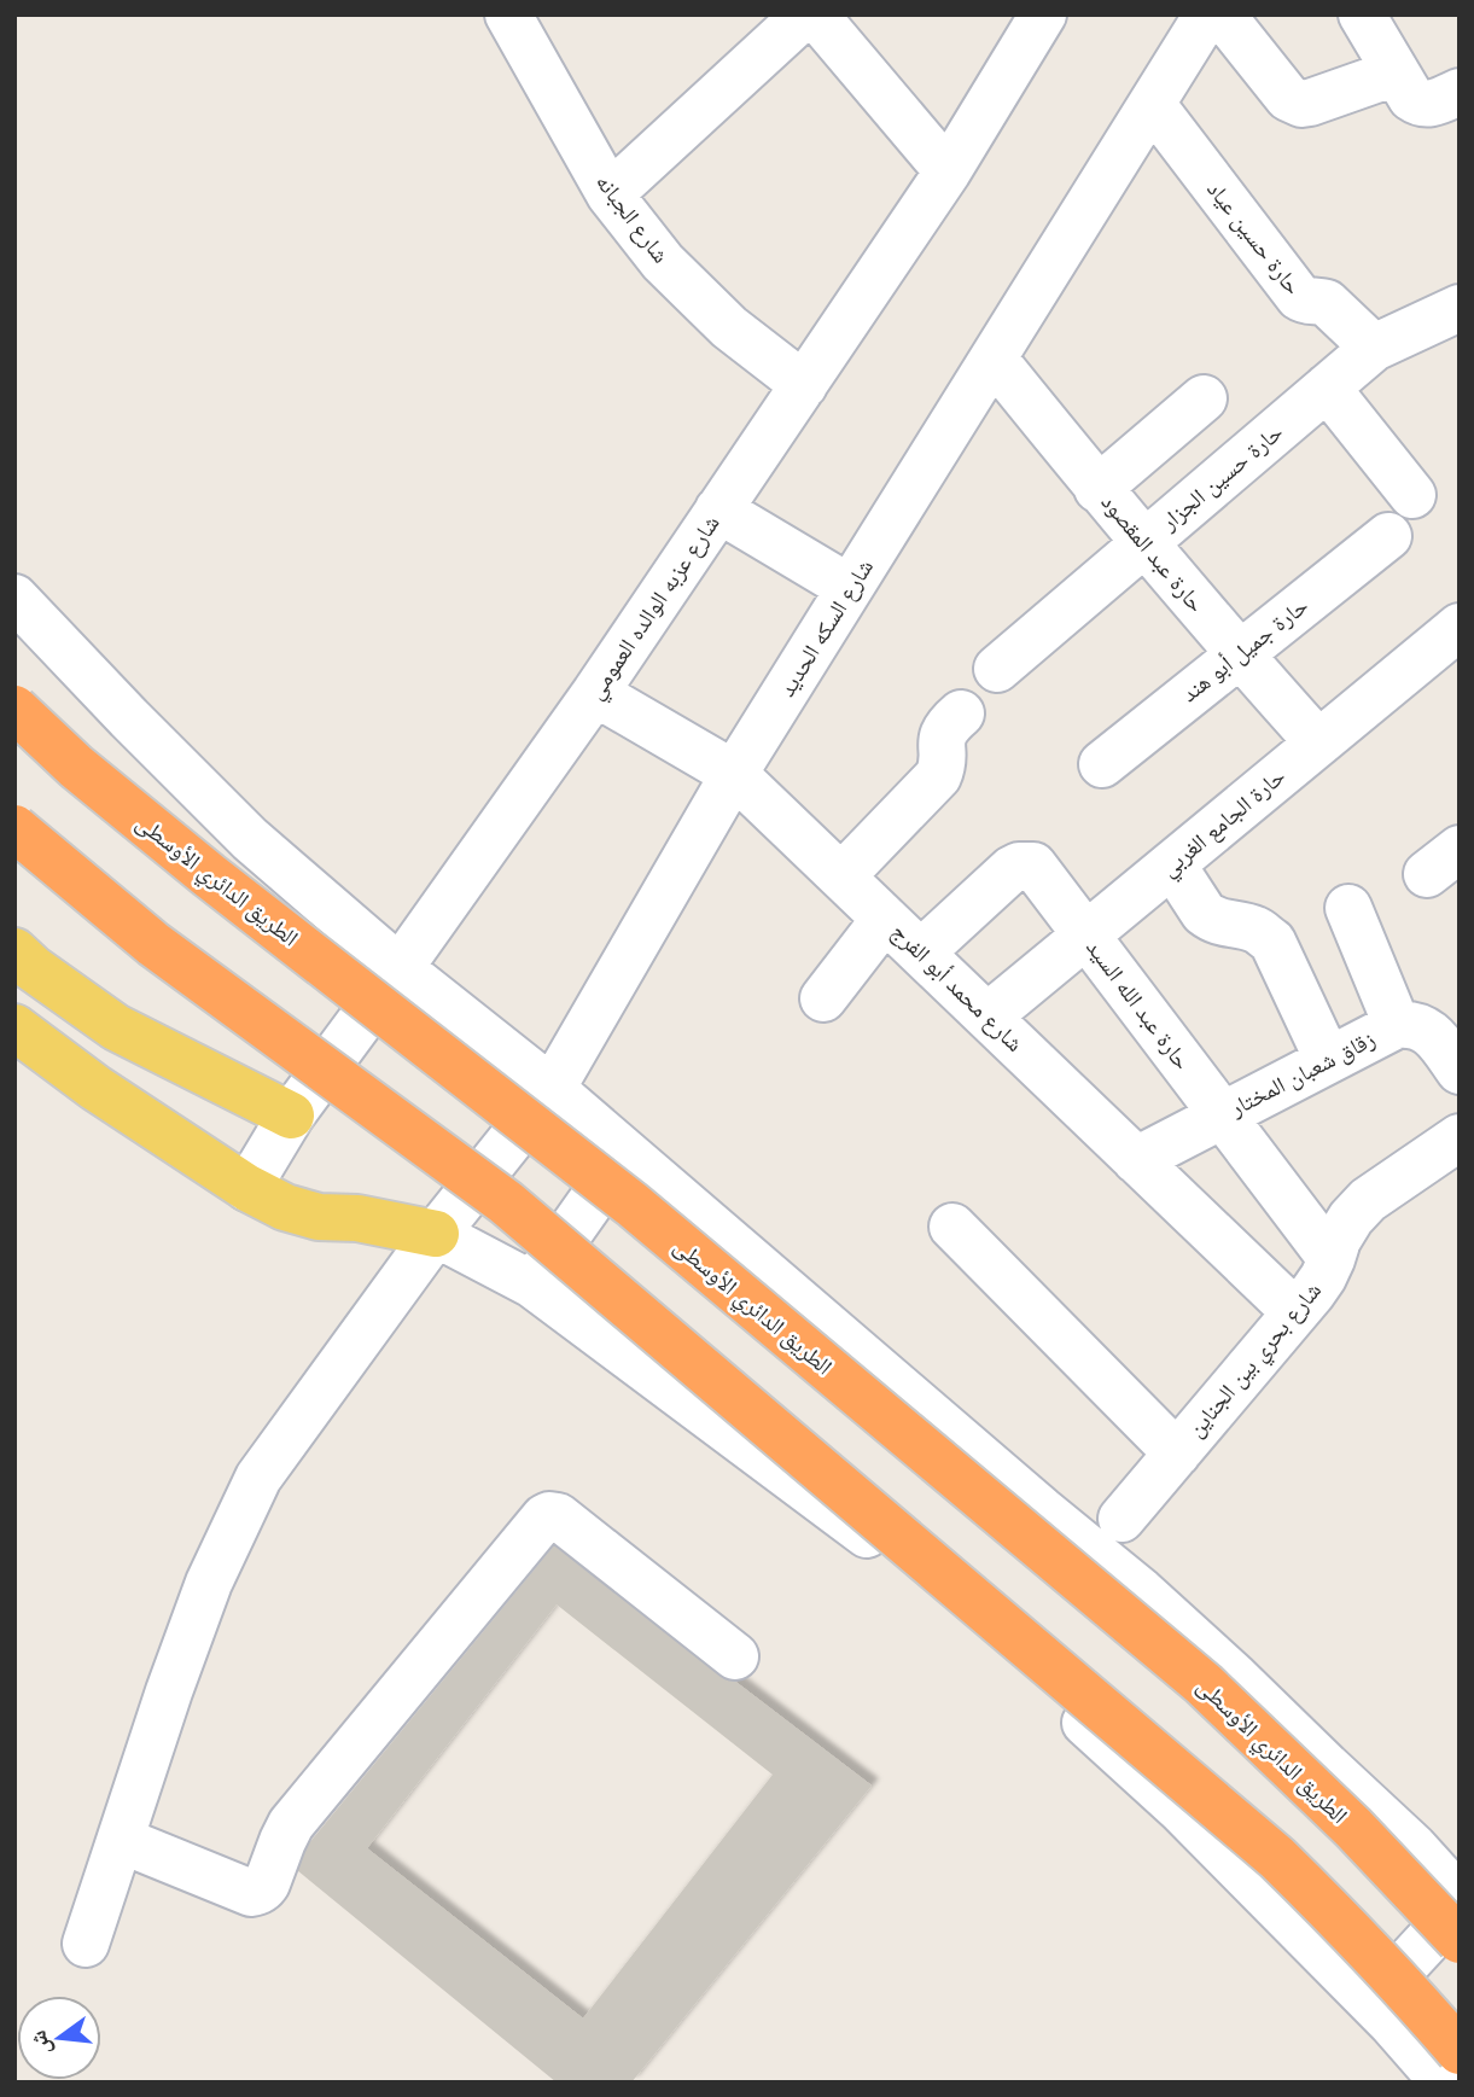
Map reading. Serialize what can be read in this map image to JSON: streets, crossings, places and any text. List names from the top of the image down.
{
  "streets": {
    "highway": ["الطريق الدائري الأوسطى"],
    "street": [
      "شارع الجبانه",
      "حارة حسين عياد",
      "حارة حسين الجزار",
      "حارة عبد المقصود",
      "شارع عزبه الوالده العمومي",
      "شارع السكه الحديد",
      "حارة جميل أبو هند",
      "حارة الجامع الغربي",
      "شارع محمد أبو الفرج",
      "حارة عبد الله السيد",
      "زقاق شعبان المختار",
      "شارع بحري بين الجناين"
    ]
  },
  "crossings": [
    ["شارع الجبانه", "شارع عزبه الوالده العمومي"],
    ["حارة حسين عياد", "حارة حسين الجزار"],
    ["حارة حسين عياد", "شارع السكه الحديد"],
    ["حارة حسين الجزار", "حارة عبد المقصود"],
    ["حارة عبد المقصود", "شارع السكه الحديد"],
    ["حارة عبد المقصود", "حارة جميل أبو هند"],
    ["حارة عبد المقصود", "حارة الجامع الغربي"],
    ["شارع عزبه الوالده العمومي", "شارع محمد أبو الفرج"],
    ["شارع السكه الحديد", "شارع محمد أبو الفرج"],
    ["حارة الجامع الغربي", "شارع محمد أبو الفرج"],
    ["حارة الجامع الغربي", "حارة عبد الله السيد"],
    ["شارع محمد أبو الفرج", "حارة عبد الله السيد"],
    ["شارع محمد أبو الفرج", "زقاق شعبان المختار"],
    ["شارع محمد أبو الفرج", "شارع بحري بين الجناين"],
    ["حارة عبد الله السيد", "زقاق شعبان المختار"],
    ["حارة عبد الله السيد", "شارع بحري بين الجناين"]
  ],
  "north": "left"
}
